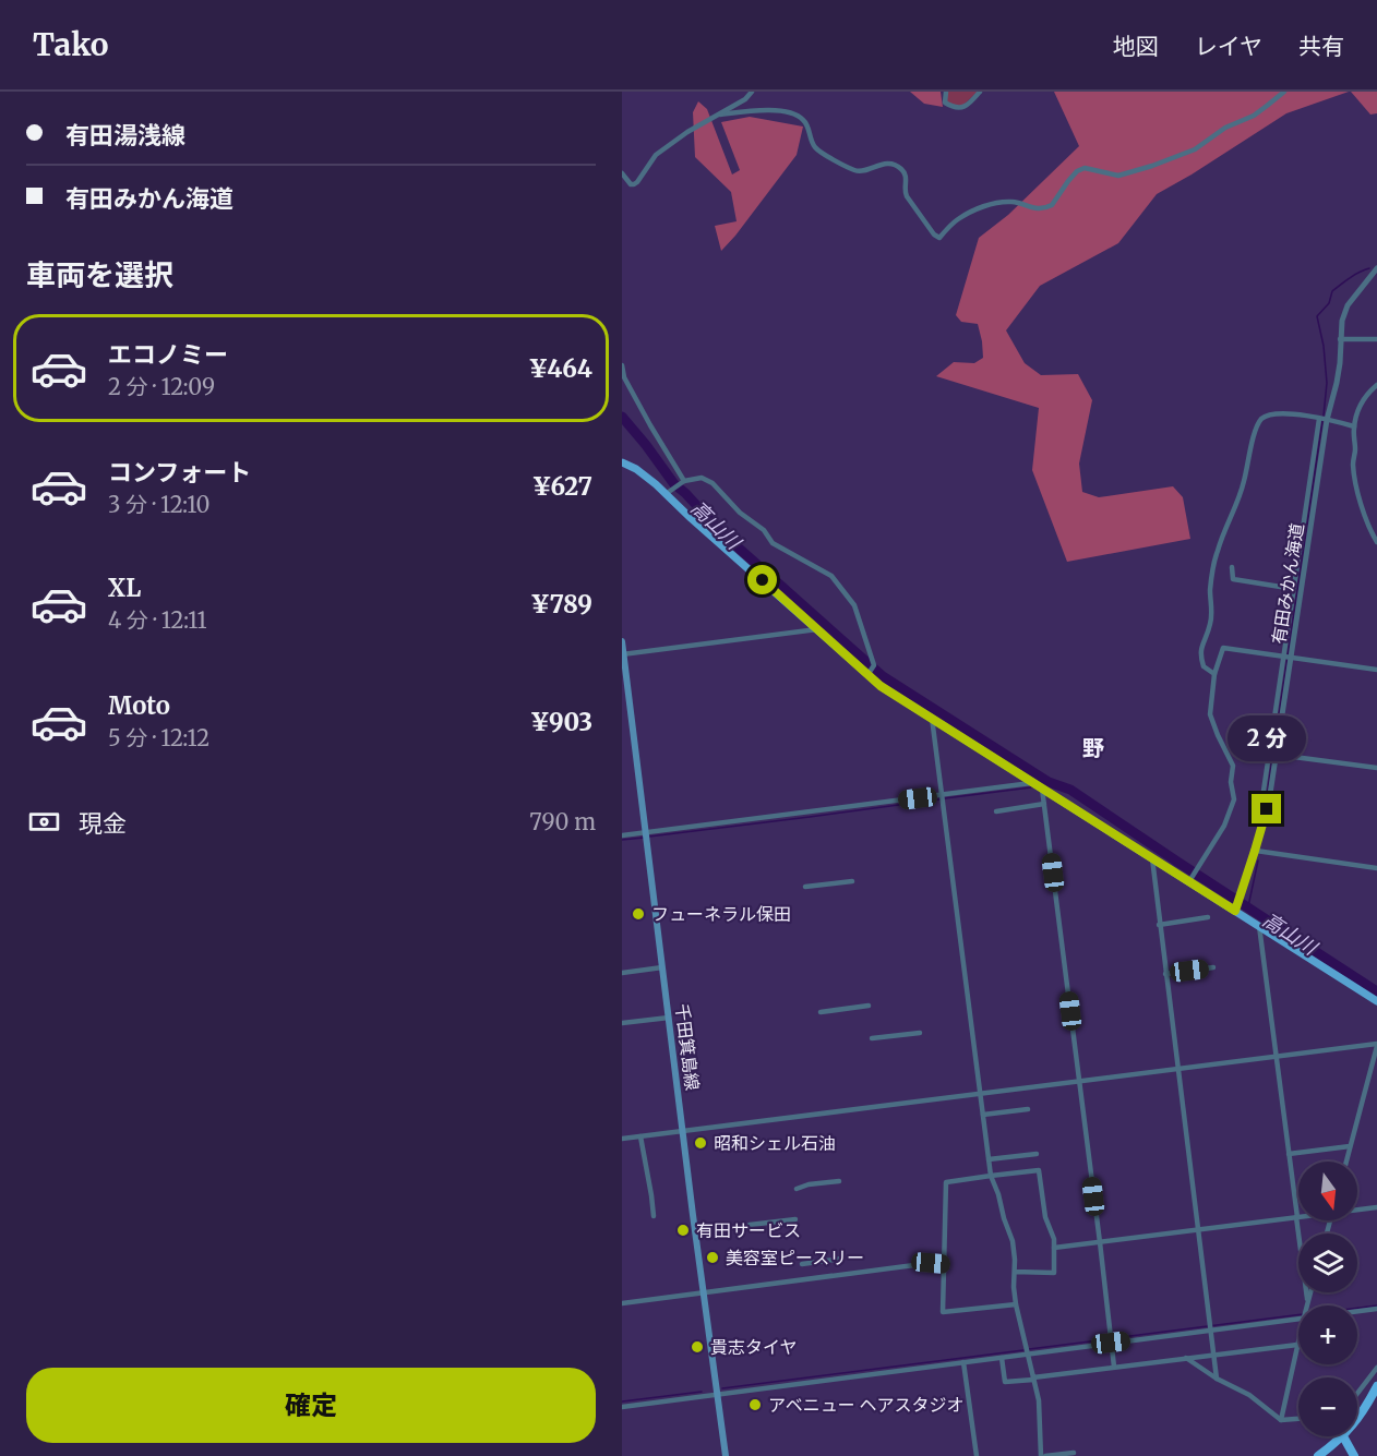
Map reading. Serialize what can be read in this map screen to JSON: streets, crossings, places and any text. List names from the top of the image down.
{
  "streets": {
    "main road": ["千田箕島線"],
    "street": ["有田みかん海道"]
  },
  "districts": ["野"],
  "water": ["高山川"],
  "places": [
    "フューネラル保田",
    "昭和シェル石油",
    "有田サービス",
    "美容室ピースリー",
    "貴志タイヤ",
    "アベニュー ヘアスタジオ"
  ],
  "north": "bottom",
  "page": {
    "header": "Tako",
    "nav": ["地図", "レイヤ", "共有"],
    "banner": ["有田湯浅線", "有田みかん海道"],
    "heading": "車両を選択",
    "list": [
      {
        "name": "エコノミー",
        "note": "2 分 · 12:09",
        "value": "¥464"
      },
      {
        "name": "コンフォート",
        "note": "3 分 · 12:10",
        "value": "¥627"
      },
      {
        "name": "XL",
        "note": "4 分 · 12:11",
        "value": "¥789"
      },
      {
        "name": "Moto",
        "note": "5 分 · 12:12",
        "value": "¥903"
      }
    ],
    "bubble": "2 分",
    "pay": ["現金", "790 m"],
    "map_buttons": ["+", "−"],
    "buttons": "確定"
  }
}
